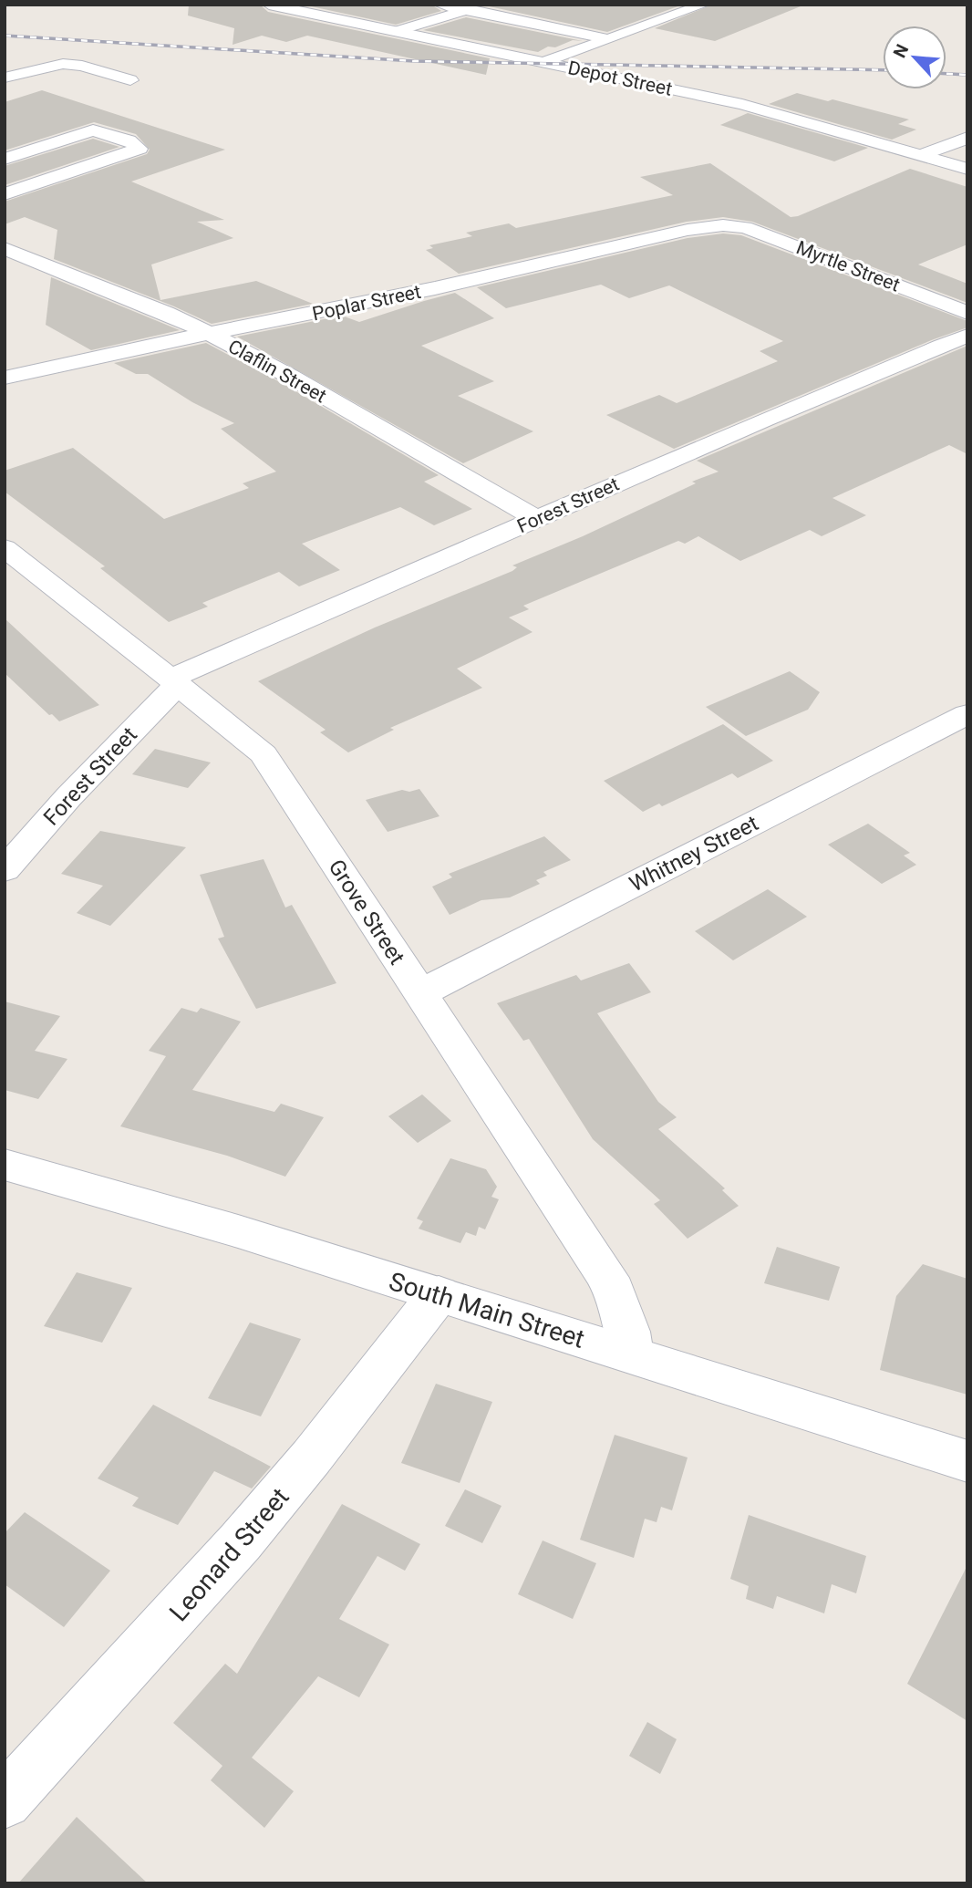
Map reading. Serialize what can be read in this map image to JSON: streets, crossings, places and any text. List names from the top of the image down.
{
  "streets": {
    "street": [
      "Depot Street",
      "Myrtle Street",
      "Poplar Street",
      "Claflin Street",
      "Forest Street",
      "Whitney Street",
      "Grove Street",
      "South Main Street",
      "Leonard Street"
    ]
  },
  "crossings": [
    ["Myrtle Street", "Poplar Street"],
    ["Poplar Street", "Claflin Street"],
    ["Claflin Street", "Forest Street"],
    ["Forest Street", "Grove Street"],
    ["Whitney Street", "Grove Street"],
    ["Grove Street", "South Main Street"],
    ["South Main Street", "Leonard Street"]
  ],
  "north": "top left"
}
